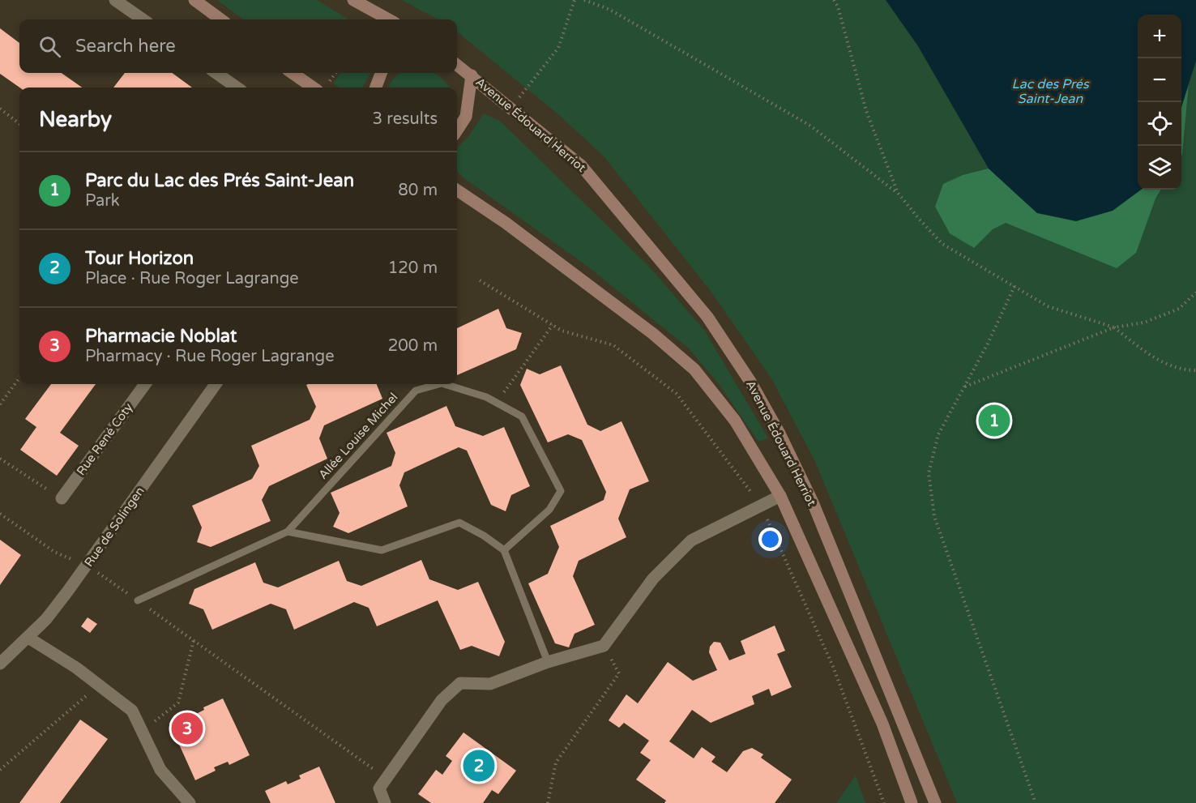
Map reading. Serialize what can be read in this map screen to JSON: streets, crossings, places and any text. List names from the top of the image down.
{
  "streets": {
    "main road": ["Avenue Édouard Herriot"],
    "street": ["Rue René Coty", "Rue de Solingen"],
    "lane": ["Allée Louise Michel"]
  },
  "water": ["Lac des Prés Saint-Jean"],
  "page": {
    "map_buttons": ["+", "−"],
    "search": "Search here",
    "heading": ["Nearby", "3 results"],
    "list": [
      {
        "mark": "1",
        "name": "Parc du Lac des Prés Saint-Jean",
        "note": "Park",
        "value": "80 m"
      },
      {
        "mark": "2",
        "name": "Tour Horizon",
        "note": "Place · Rue Roger Lagrange",
        "value": "120 m"
      },
      {
        "mark": "3",
        "name": "Pharmacie Noblat",
        "note": "Pharmacy · Rue Roger Lagrange",
        "value": "200 m"
      }
    ],
    "pins": ["1", "3", "2"]
  }
}
